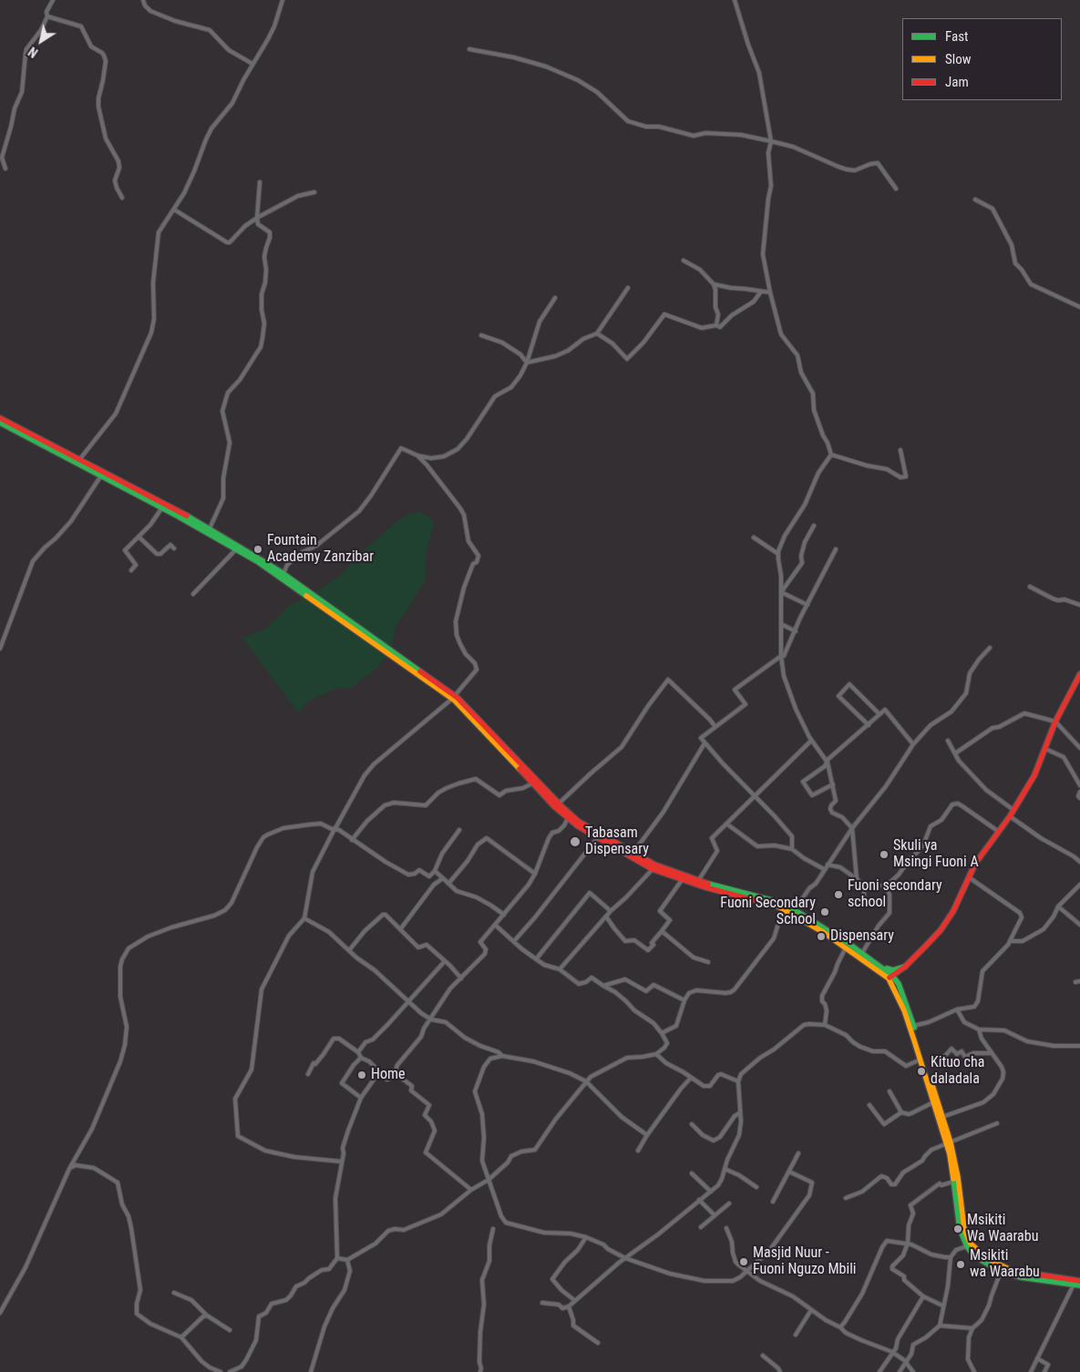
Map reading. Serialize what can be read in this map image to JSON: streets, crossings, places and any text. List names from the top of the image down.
{
  "places": [
    "Fountain Academy Zanzibar",
    "Tabasam Dispensary",
    "Skuli ya Msingi Fuoni A",
    "Fuoni secondary school",
    "Fuoni Secondary School",
    "Dispensary",
    "Kituo cha daladala",
    "Home",
    "Msikiti Wa Waarabu",
    "Masjid Nuur - Fuoni Nguzo Mbili",
    "Msikiti wa Waarabu"
  ],
  "legend": ["Fast", "Slow", "Jam"],
  "north": "bottom left"
}
